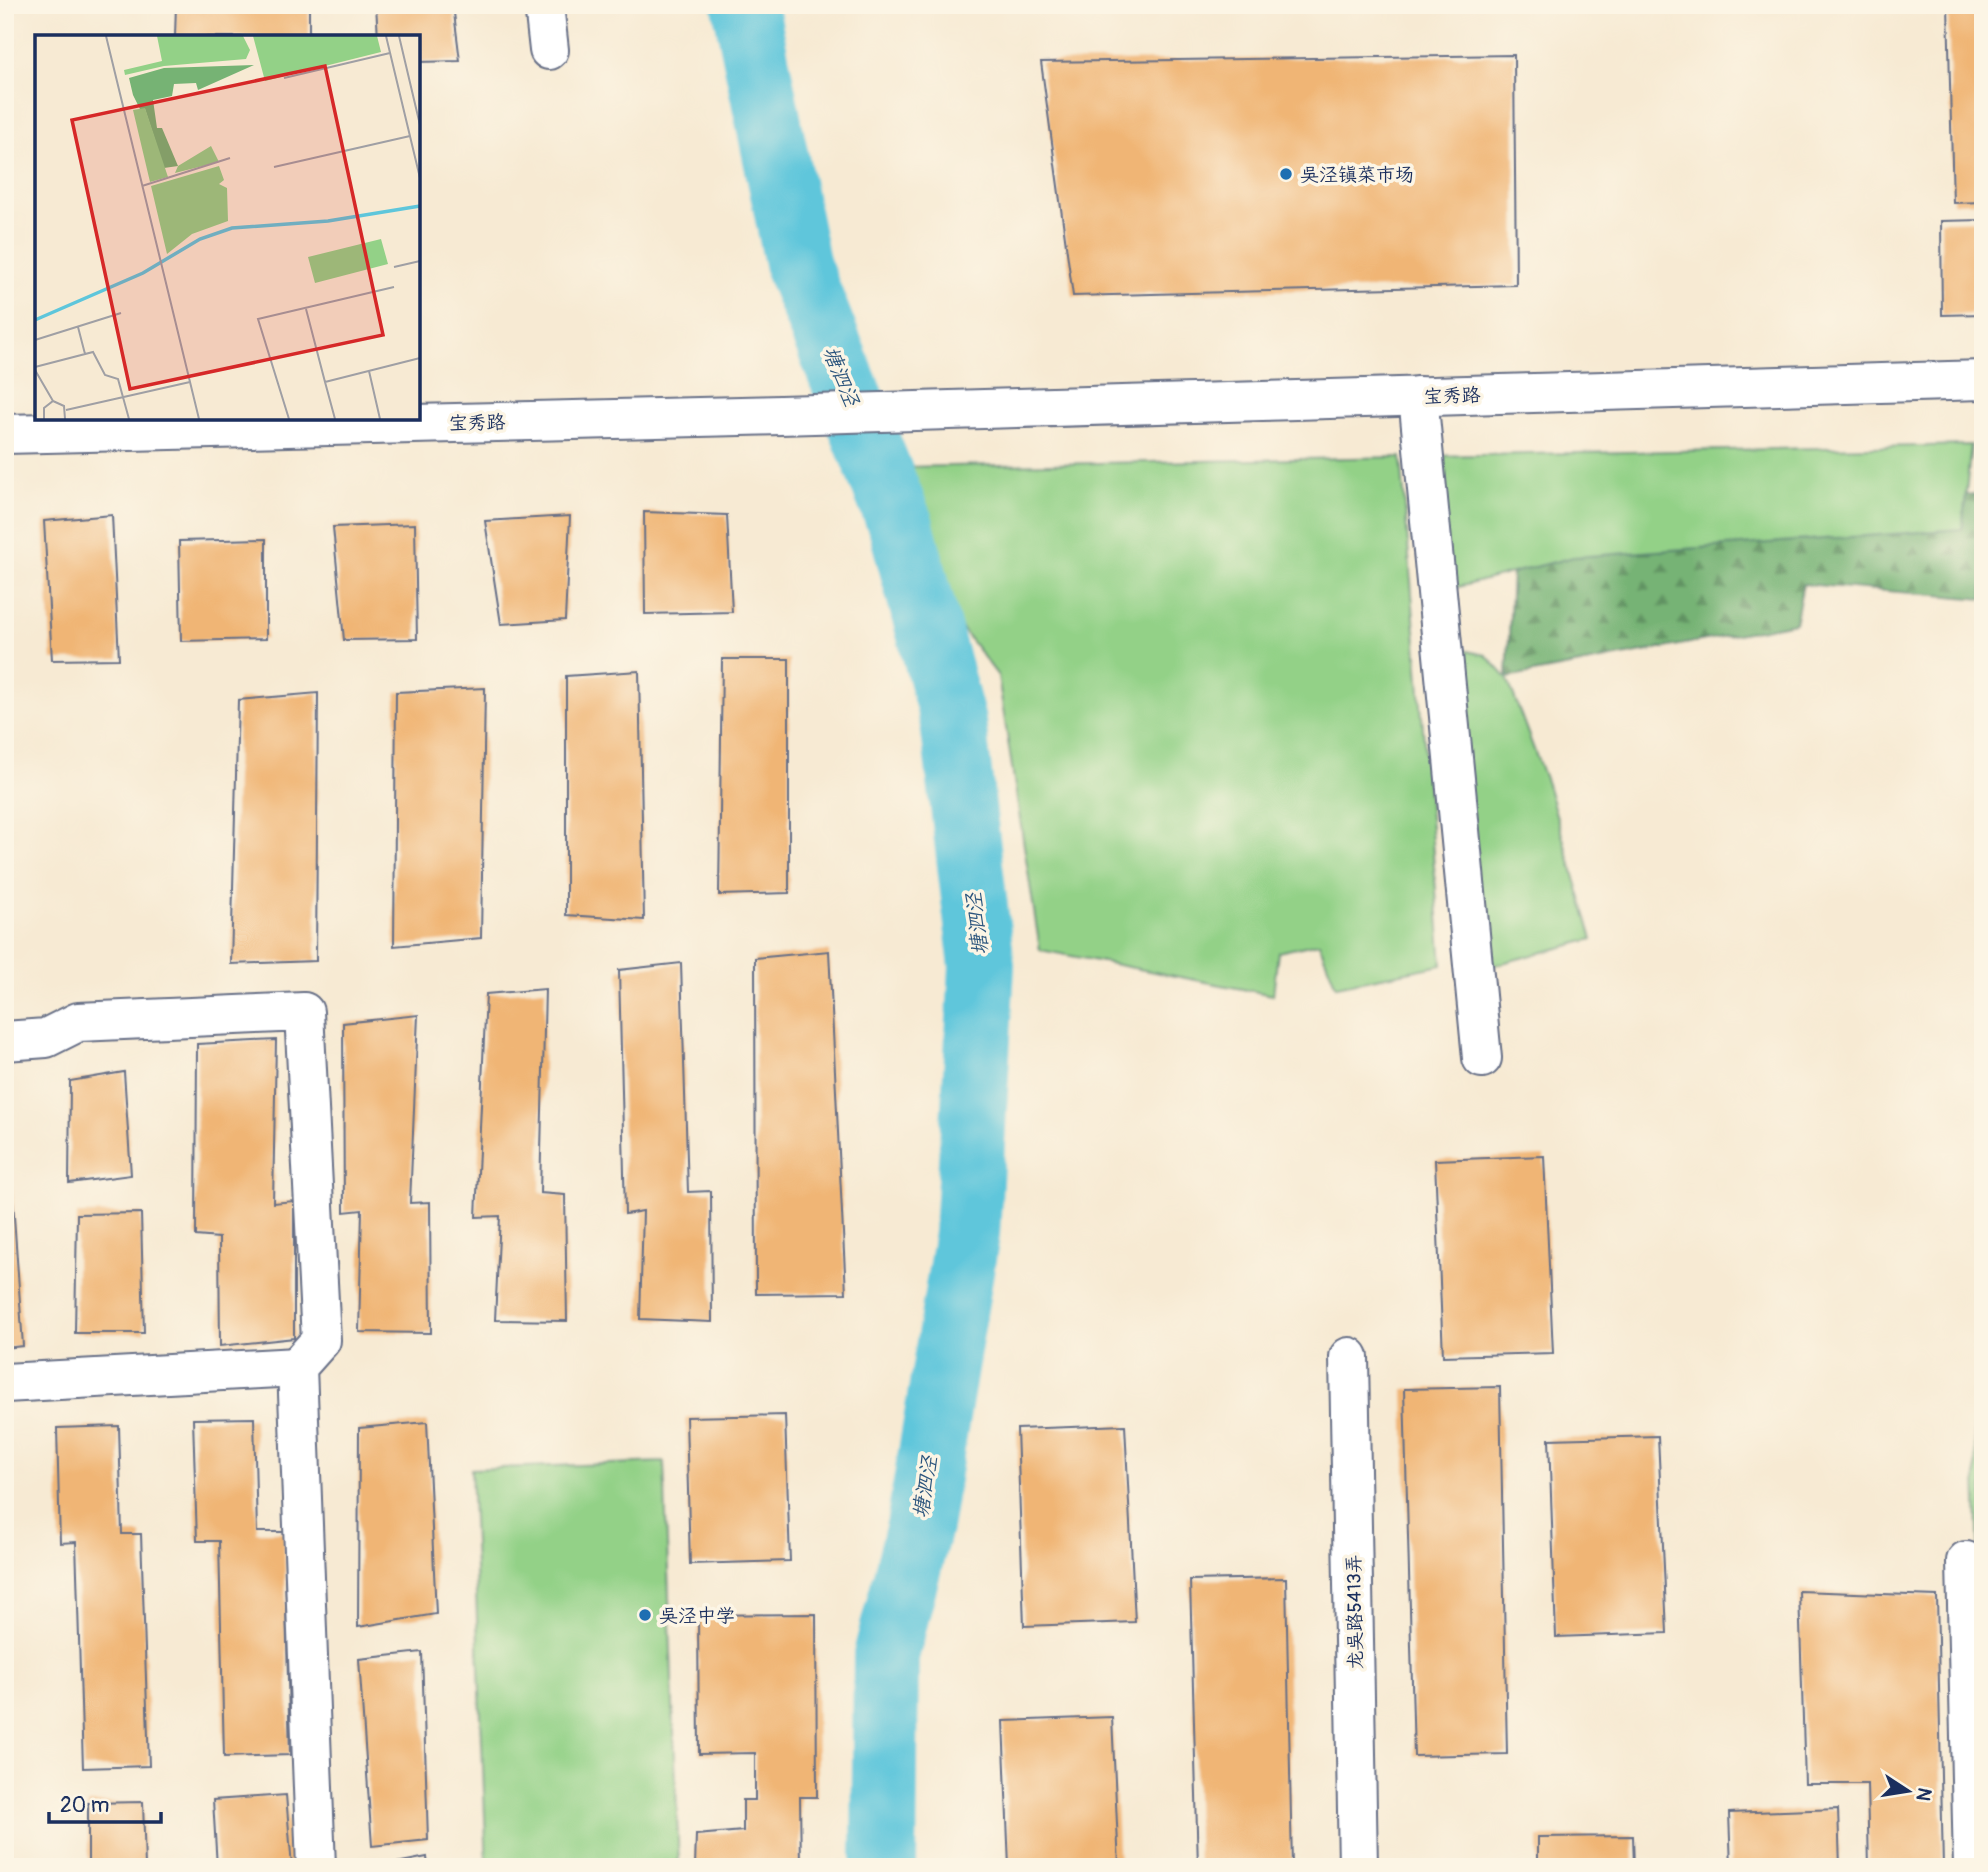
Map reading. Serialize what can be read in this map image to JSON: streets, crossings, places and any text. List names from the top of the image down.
{
  "streets": {
    "street": ["宝秀路", "龙吴路5413弄"]
  },
  "water": ["塘泗泾"],
  "places": ["吴泾镇菜市场", "吴泾中学"],
  "scale_bar": "20 m",
  "north": "right"
}
